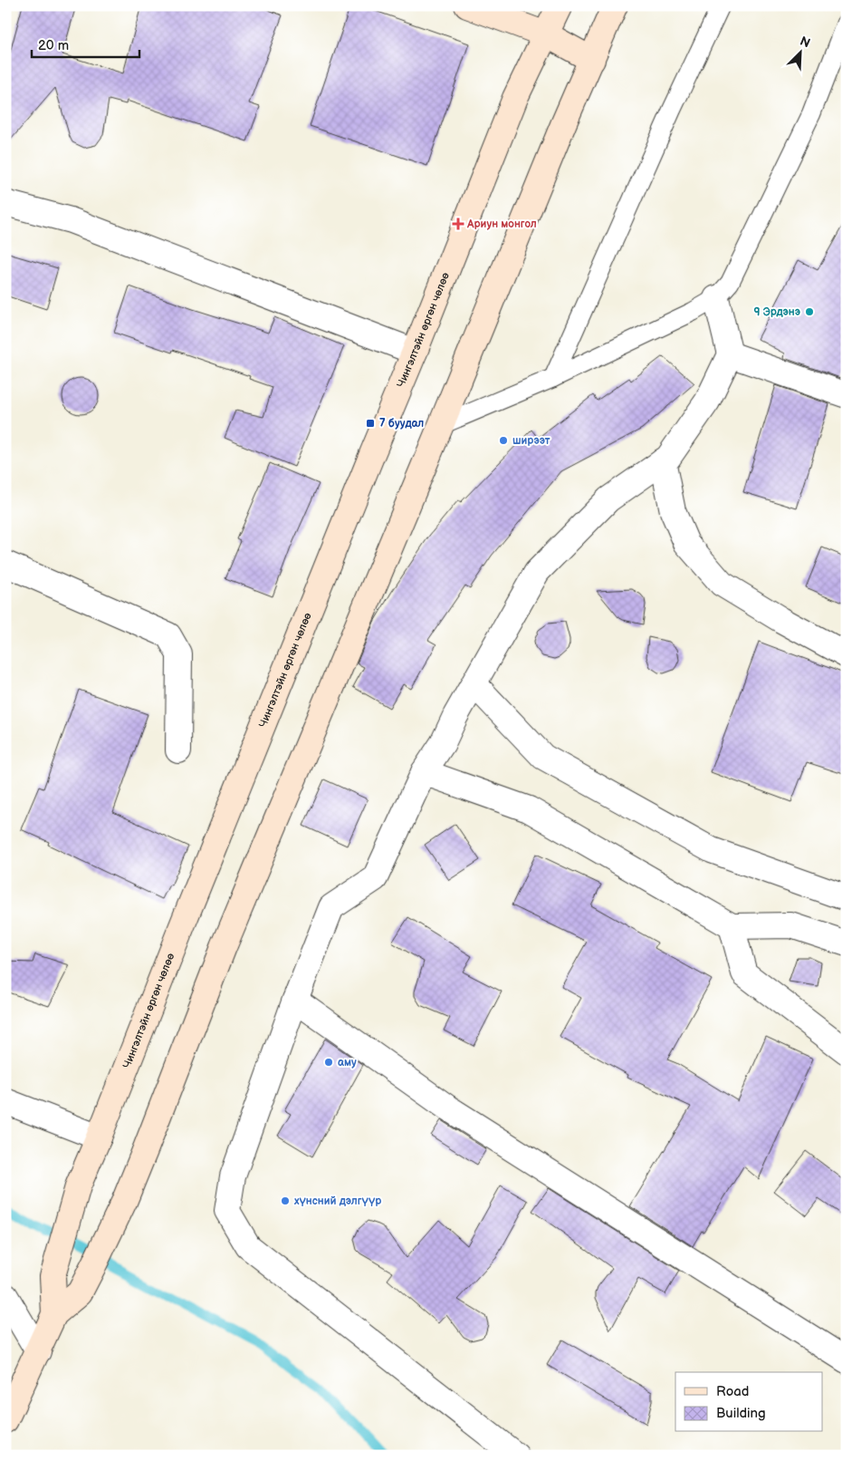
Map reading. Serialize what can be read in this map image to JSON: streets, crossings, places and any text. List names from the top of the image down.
{
  "streets": {
    "main road": ["Чингэлтэйн өргөн чөлөө"]
  },
  "places": {
    "health": ["Ариун монгол"],
    "other": [
      "9 Эрдэнэ",
      "ширээт",
      "аму",
      "хүнсний дэлгүүр"
    ],
    "transit": ["7 буудал"]
  },
  "legend": ["Road", "Building"],
  "scale_bar": "20 m",
  "north": "top right"
}
